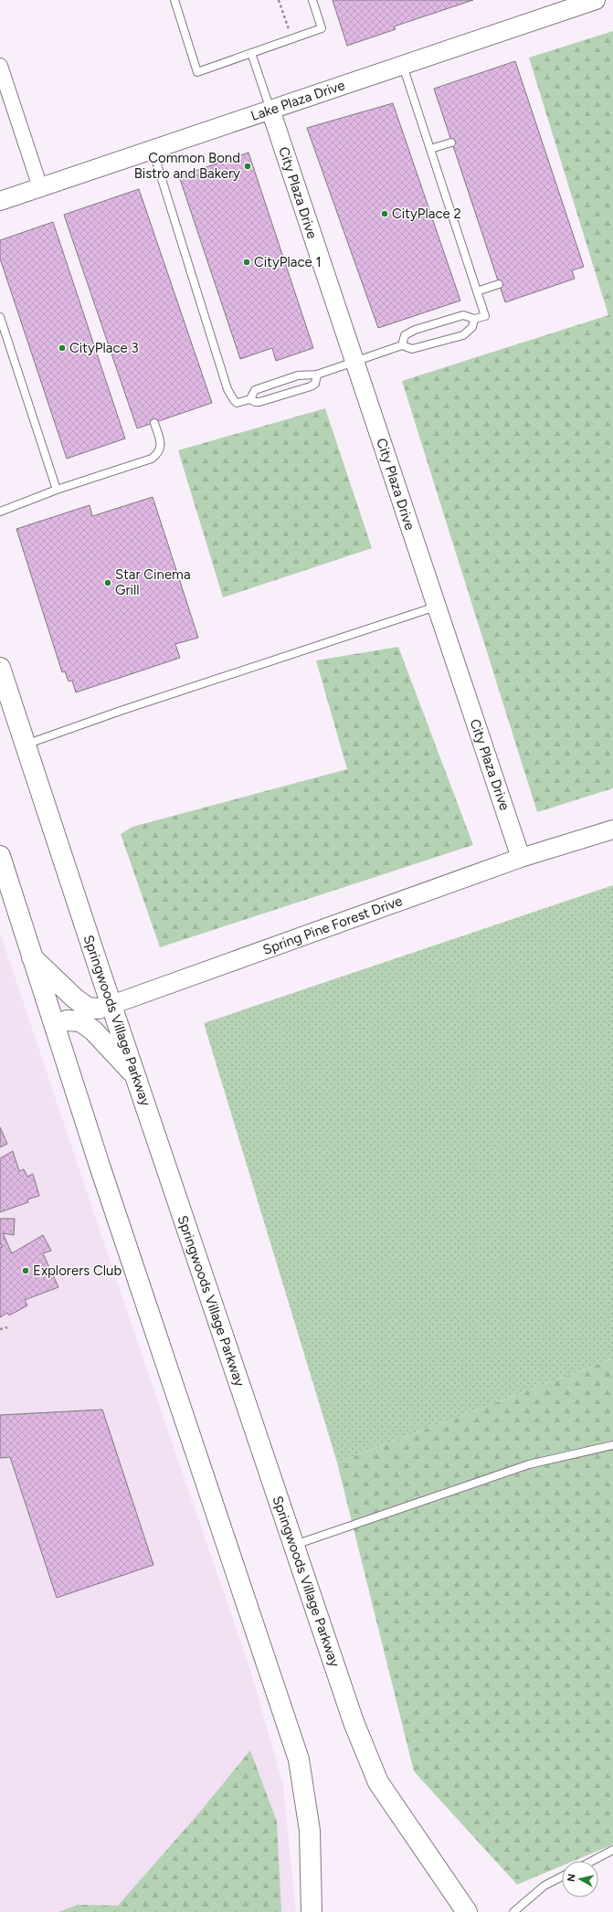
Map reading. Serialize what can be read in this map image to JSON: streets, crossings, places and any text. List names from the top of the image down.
{
  "streets": {
    "main road": ["Springwoods Village Parkway"],
    "street": ["Lake Plaza Drive", "City Plaza Drive", "Spring Pine Forest Drive"]
  },
  "crossings": [
    ["Lake Plaza Drive", "City Plaza Drive"],
    ["City Plaza Drive", "Spring Pine Forest Drive"],
    ["Spring Pine Forest Drive", "Springwoods Village Parkway"]
  ],
  "places": [
    "Common Bond Bistro and Bakery",
    "CityPlace 2",
    "CityPlace 1",
    "CityPlace 3",
    "Star Cinema Grill",
    "Explorers Club"
  ],
  "north": "left"
}
